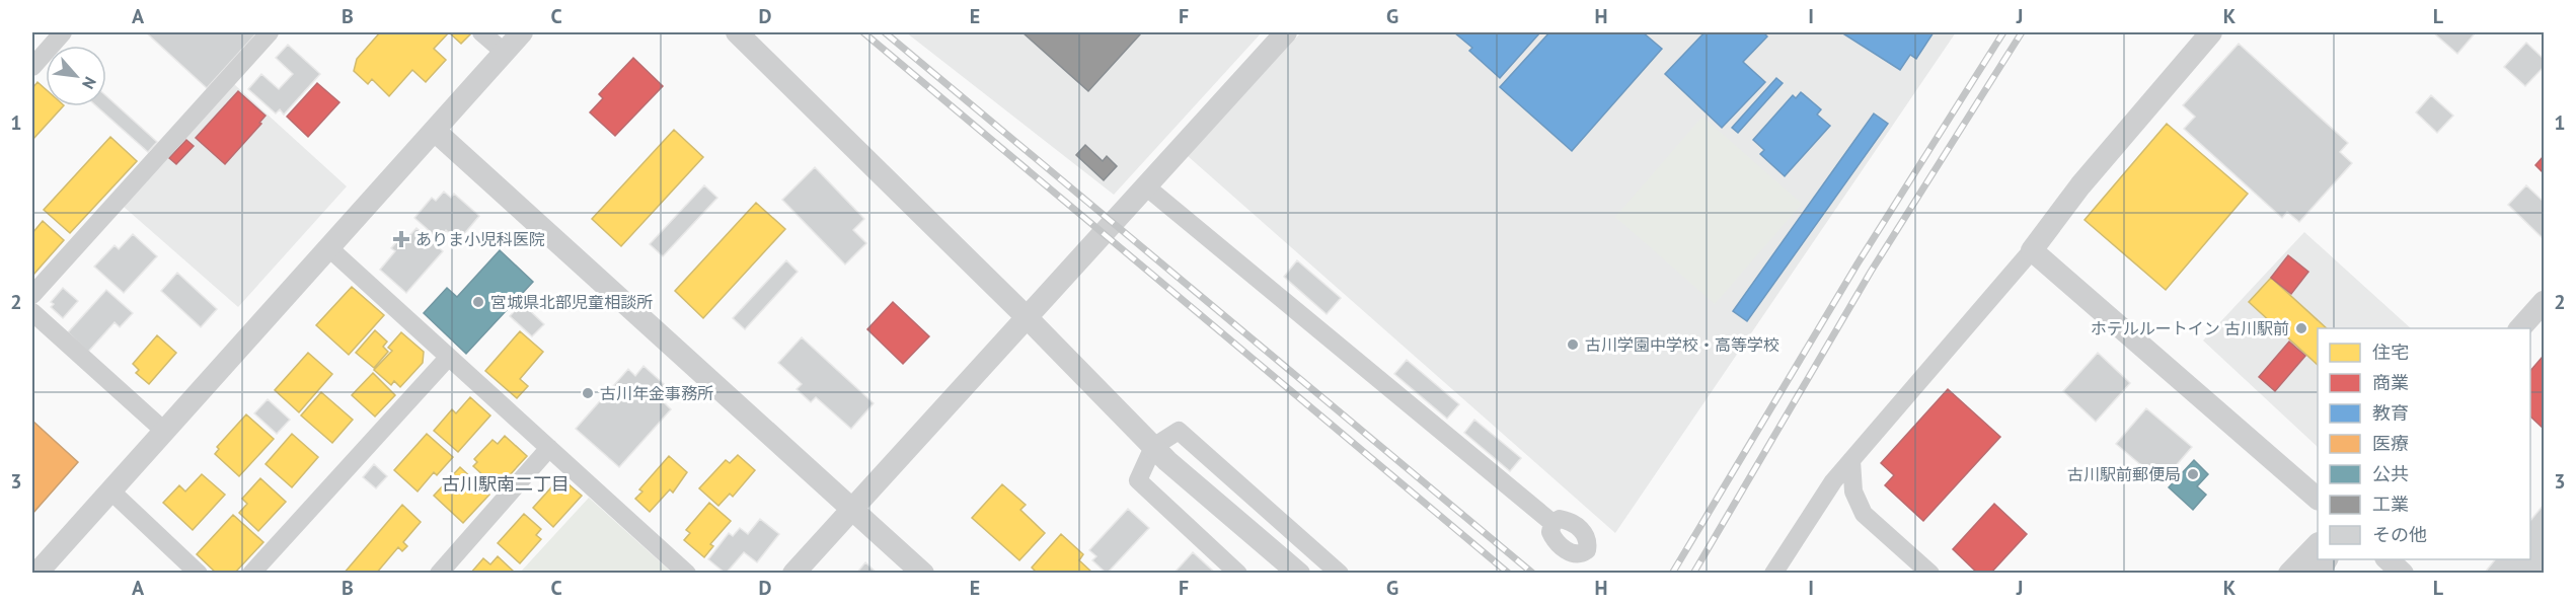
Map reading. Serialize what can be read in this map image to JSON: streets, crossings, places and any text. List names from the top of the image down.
{
  "districts": ["古川駅南二丁目"],
  "places": {
    "health": ["ありま小児科医院"],
    "other": [
      "宮城県北部児童相談所",
      "ホテルルートイン 古川駅前",
      "古川学園中学校・高等学校",
      "古川年金事務所",
      "古川駅前郵便局"
    ]
  },
  "legend": [
    "住宅",
    "商業",
    "教育",
    "医療",
    "公共",
    "工業",
    "その他"
  ],
  "north": "bottom right",
  "grid": {
    "columns": [
      "A",
      "B",
      "C",
      "D",
      "E",
      "F",
      "G",
      "H",
      "I",
      "J",
      "K",
      "L"
    ],
    "rows": ["1", "2", "3"]
  }
}
